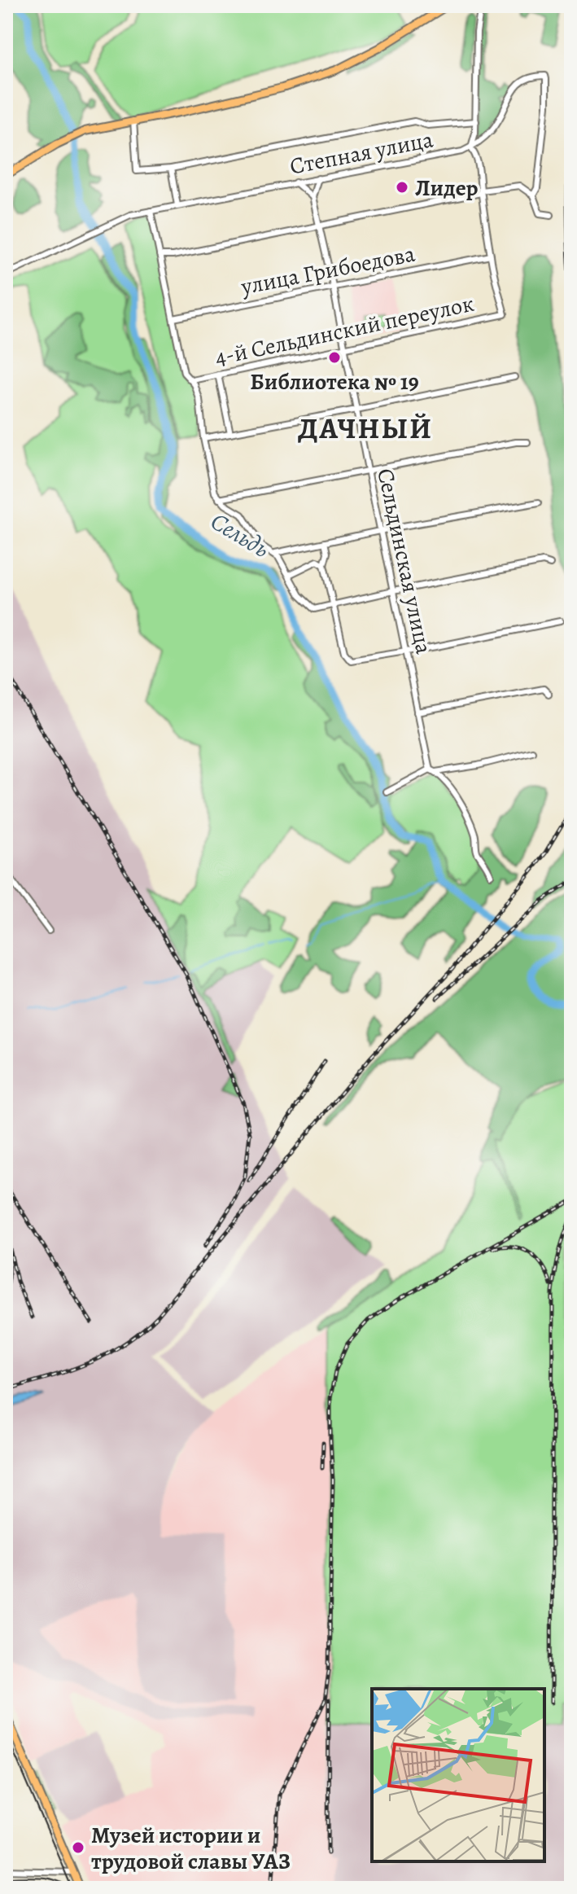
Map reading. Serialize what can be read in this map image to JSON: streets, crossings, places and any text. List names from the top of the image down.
{
  "streets": {
    "street": [
      "Степная улица",
      "улица Грибоедова",
      "4-й Сельдинский переулок",
      "Сельдинская улица"
    ]
  },
  "crossings": [
    ["улица Грибоедова", "4-й Сельдинский переулок"],
    ["улица Грибоедова", "Сельдинская улица"],
    ["4-й Сельдинский переулок", "Сельдинская улица"]
  ],
  "districts": ["ДАЧНЫЙ"],
  "water": ["Сельдь"],
  "places": ["Лидер", "Библиотека № 19", "Музей истории и трудовой славы УАЗ"]
}
